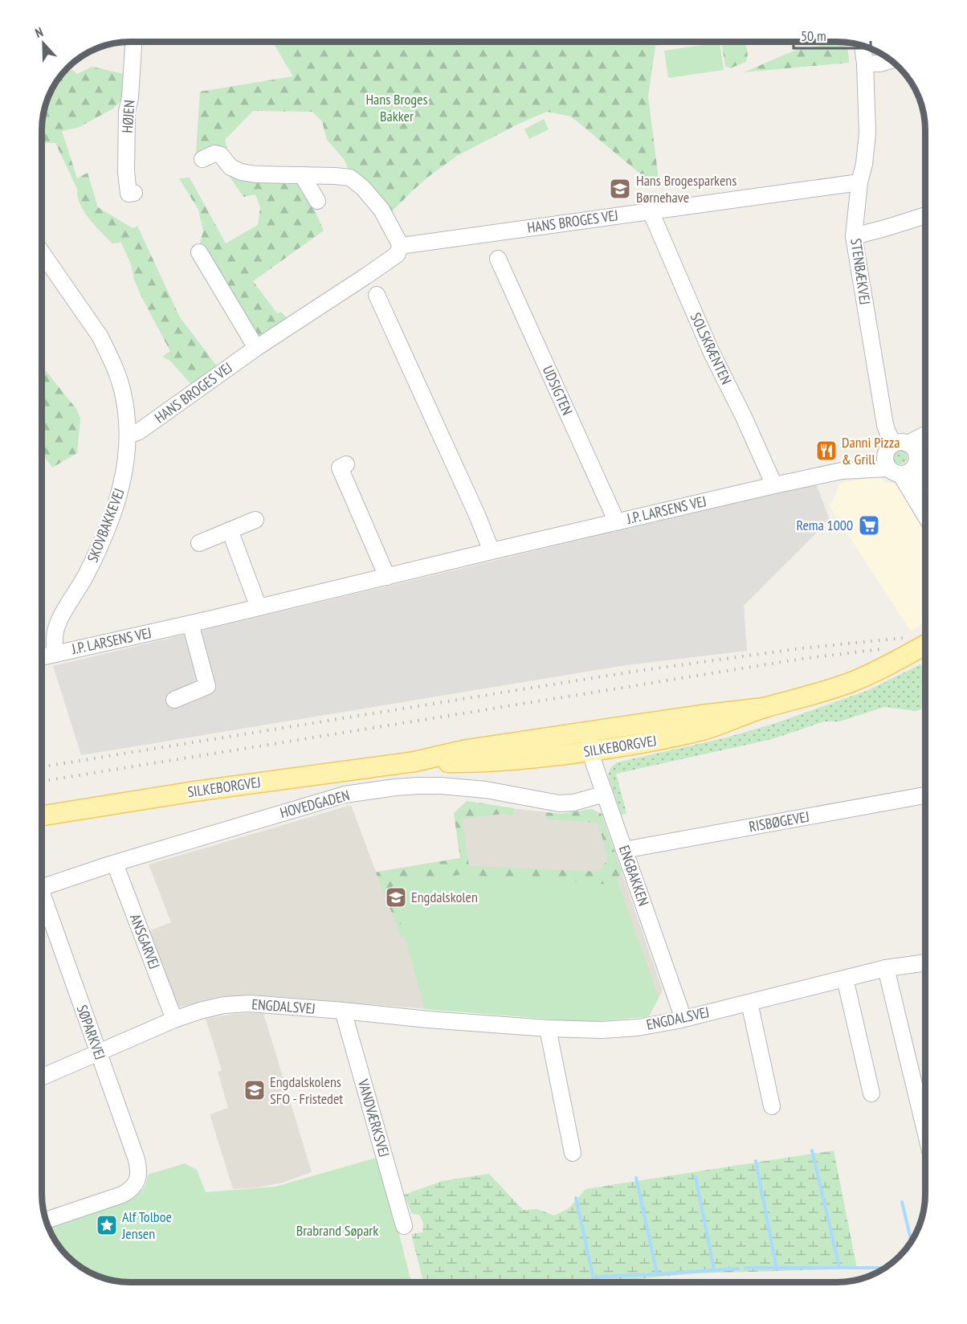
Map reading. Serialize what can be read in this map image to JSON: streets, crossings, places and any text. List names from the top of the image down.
{
  "streets": {
    "main road": ["SILKEBORGVEJ"],
    "street": [
      "HØJEN",
      "HANS BROGES VEJ",
      "STENBÆKVEJ",
      "SOLSKRÆNTEN",
      "UDSIGTEN",
      "J.P. LARSENS VEJ",
      "SKOVBAKKEVEJ",
      "HOVEDGADEN",
      "RISBØGEVEJ",
      "ENGBAKKEN",
      "ANSGARVEJ",
      "ENGDALSVEJ",
      "SØPARKVEJ",
      "VANDVÆRKSVEJ"
    ]
  },
  "crossings": [
    ["HANS BROGES VEJ", "STENBÆKVEJ"],
    ["HANS BROGES VEJ", "SOLSKRÆNTEN"],
    ["HANS BROGES VEJ", "SKOVBAKKEVEJ"],
    ["STENBÆKVEJ", "J.P. LARSENS VEJ"],
    ["SOLSKRÆNTEN", "J.P. LARSENS VEJ"],
    ["UDSIGTEN", "J.P. LARSENS VEJ"],
    ["J.P. LARSENS VEJ", "SKOVBAKKEVEJ"],
    ["SILKEBORGVEJ", "ENGBAKKEN"],
    ["HOVEDGADEN", "ENGBAKKEN"],
    ["HOVEDGADEN", "ANSGARVEJ"],
    ["RISBØGEVEJ", "ENGBAKKEN"],
    ["ENGBAKKEN", "ENGDALSVEJ"],
    ["ANSGARVEJ", "ENGDALSVEJ"],
    ["ENGDALSVEJ", "SØPARKVEJ"],
    ["ENGDALSVEJ", "VANDVÆRKSVEJ"]
  ],
  "parks": ["Hans Broges Bakker", "Brabrand Søpark"],
  "places": {
    "school or university": ["Hans Brogesparkens Børnehave", "Engdalskolen", "Engdalskolens SFO - Fristedet"],
    "restaurant": ["Danni Pizza & Grill"],
    "supermarket": ["Rema 1000"],
    "place": ["Alf Tolboe Jensen"]
  },
  "scale_bar": "50 m",
  "north": "top"
}
